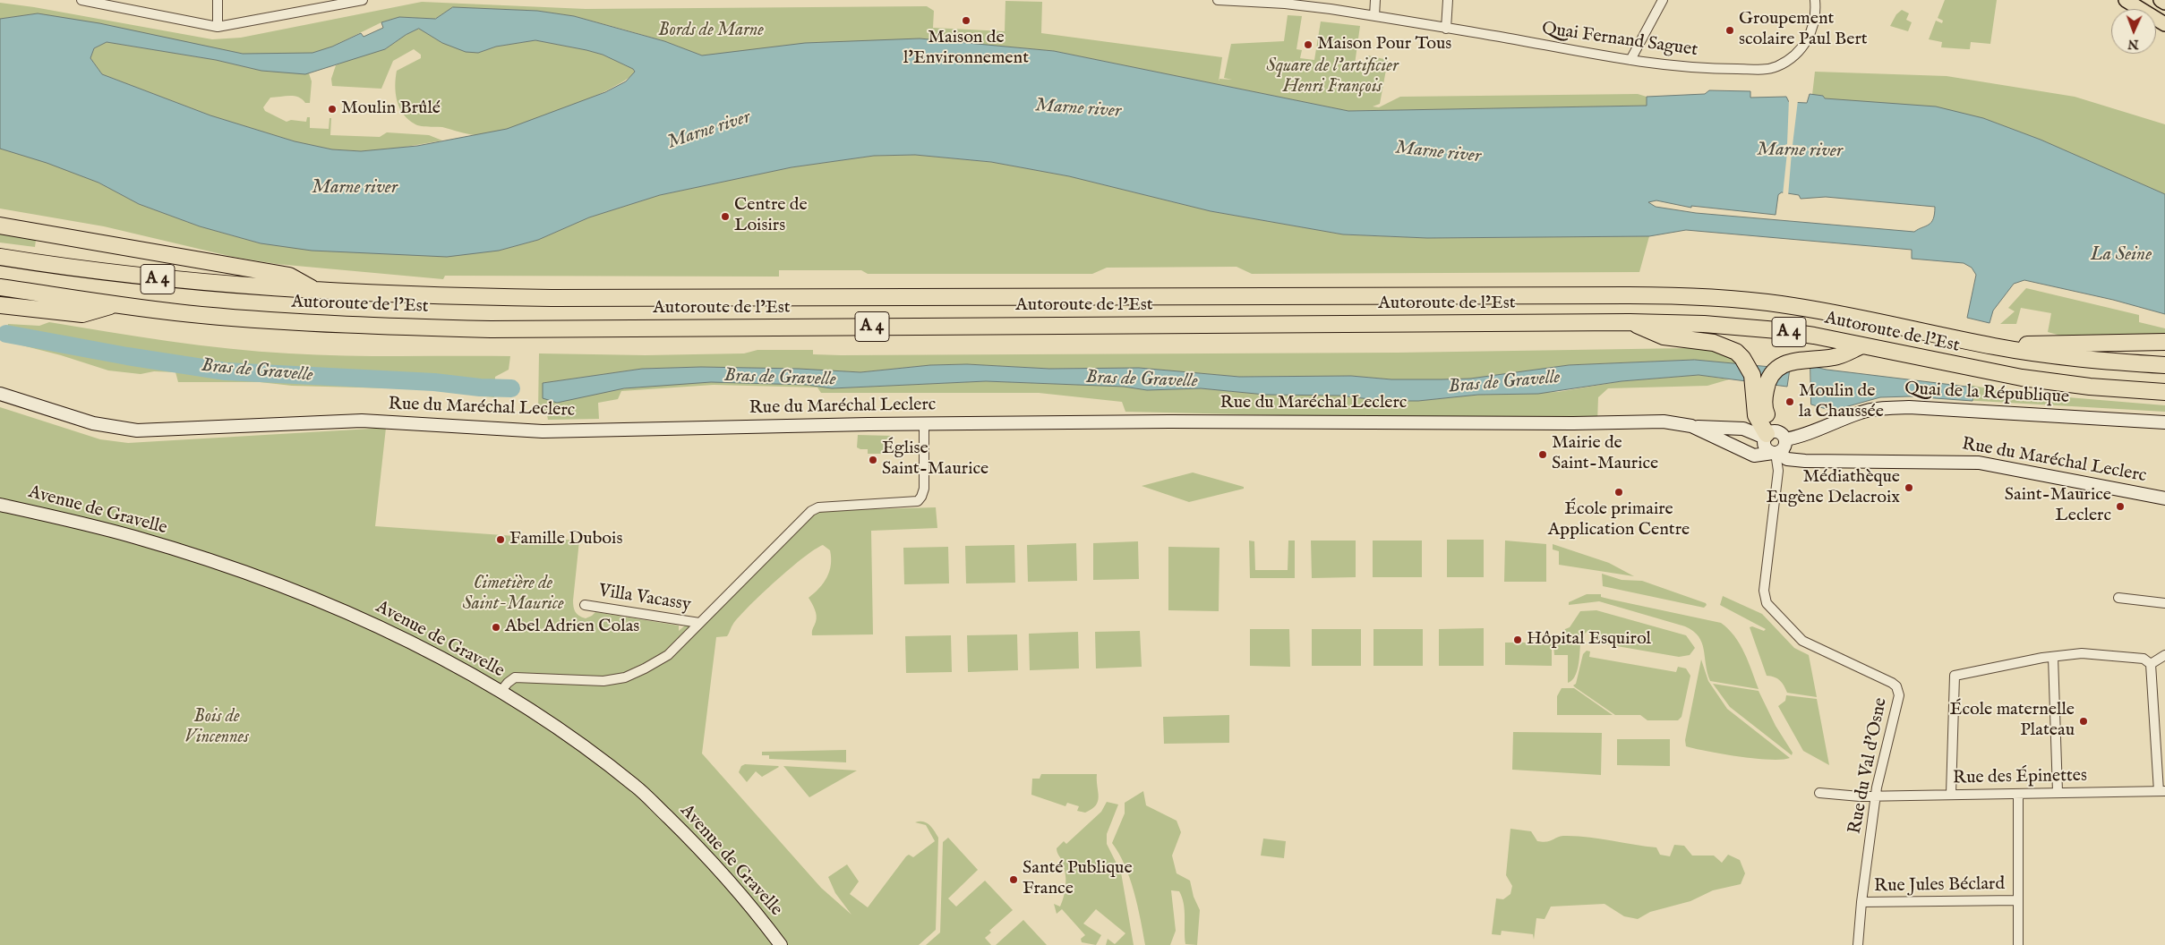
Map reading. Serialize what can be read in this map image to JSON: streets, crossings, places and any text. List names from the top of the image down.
{
  "streets": {
    "highway": ["A 4", "Autoroute de l’Est"],
    "street": [
      "Quai Fernand Saguet",
      "Quai de la République",
      "Rue du Maréchal Leclerc",
      "Avenue de Gravelle",
      "Villa Vacassy",
      "Rue du Val d'Osne",
      "Rue des Épinettes",
      "Rue Jules Béclard"
    ]
  },
  "crossings": [
    ["Quai de la République", "Rue du Maréchal Leclerc"],
    ["Rue du Maréchal Leclerc", "Rue du Val d'Osne"],
    ["Rue du Val d'Osne", "Rue des Épinettes"],
    ["Rue du Val d'Osne", "Rue Jules Béclard"]
  ],
  "water": ["Marne river", "La Seine", "Bras de Gravelle"],
  "parks": [
    "Bords de Marne",
    "Square de l'artificier Henri François",
    "Cimetière de Saint-Maurice",
    "Bois de Vincennes"
  ],
  "places": [
    "Maison de l'Environnement",
    "Groupement scolaire Paul Bert",
    "Maison Pour Tous",
    "Moulin Brûlé",
    "Centre de Loisirs",
    "Moulin de la Chaussée",
    "Mairie de Saint-Maurice",
    "Église Saint-Maurice",
    "Médiathèque Eugène Delacroix",
    "École primaire Application Centre",
    "Saint-Maurice Leclerc",
    "Famille Dubois",
    "Abel Adrien Colas",
    "Hôpital Esquirol",
    "École maternelle Plateau",
    "Santé Publique France"
  ],
  "north": "bottom"
}
